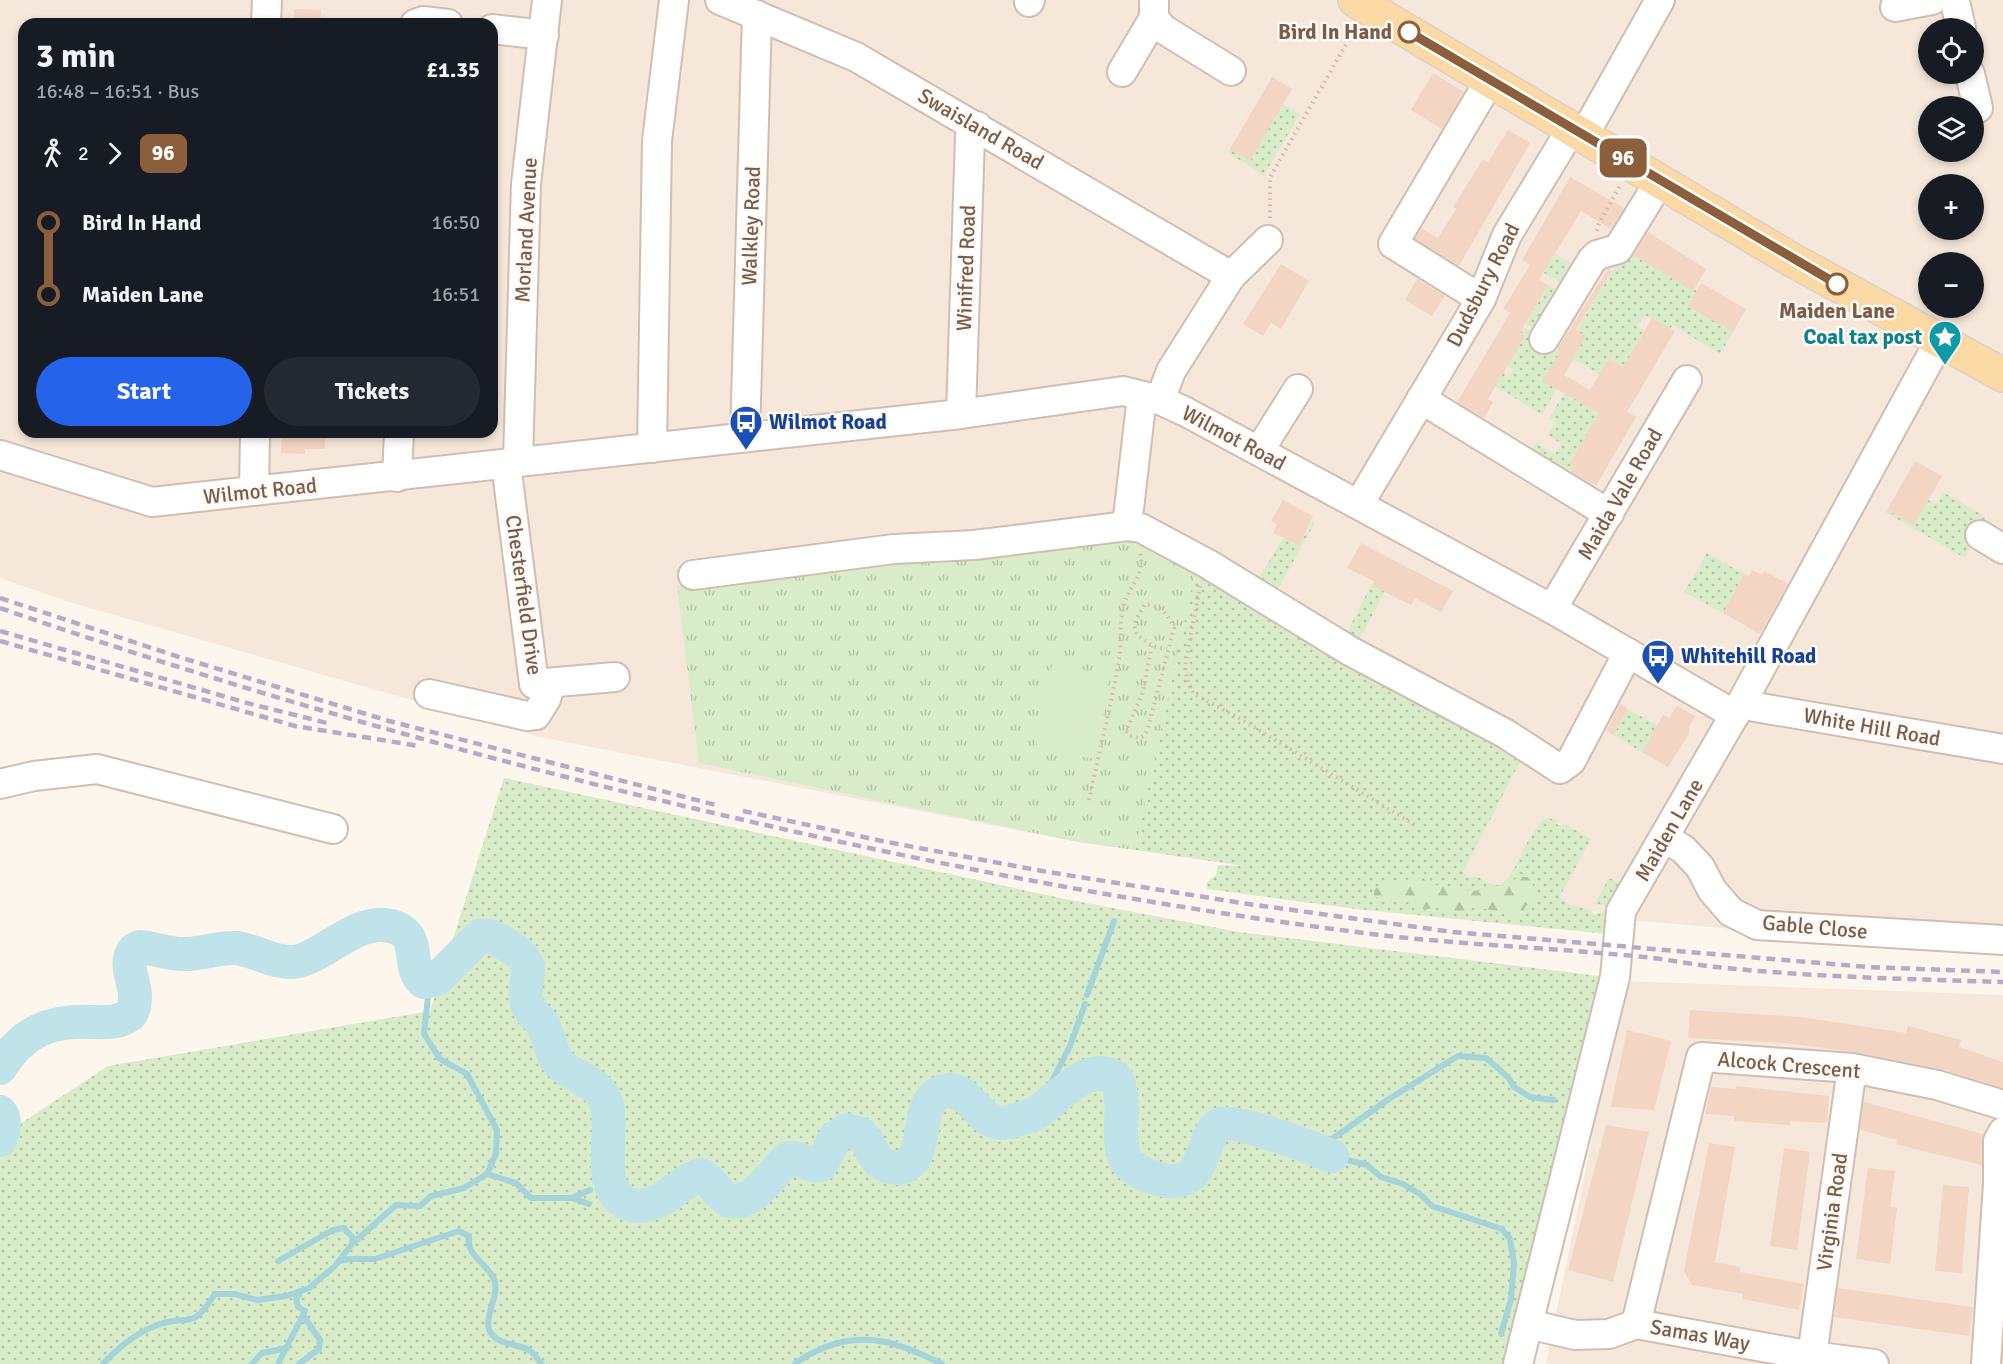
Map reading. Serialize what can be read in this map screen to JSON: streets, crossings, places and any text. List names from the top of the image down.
{
  "streets": {
    "street": [
      "Swaisland Road",
      "Walkley Road",
      "Morland Avenue",
      "Winifred Road",
      "Dudsbury Road",
      "Wilmot Road",
      "Maida Vale Road",
      "Chesterfield Drive",
      "White Hill Road",
      "Maiden Lane",
      "Gable Close",
      "Alcock Crescent",
      "Virginia Road",
      "Samas Way"
    ]
  },
  "crossings": [
    ["Swaisland Road", "Walkley Road"],
    ["Swaisland Road", "Winifred Road"],
    ["Walkley Road", "Wilmot Road"],
    ["Morland Avenue", "Wilmot Road"],
    ["Morland Avenue", "Chesterfield Drive"],
    ["Winifred Road", "Wilmot Road"],
    ["Dudsbury Road", "Wilmot Road"],
    ["Wilmot Road", "Maida Vale Road"],
    ["Wilmot Road", "Chesterfield Drive"],
    ["Wilmot Road", "White Hill Road"],
    ["Wilmot Road", "Maiden Lane"],
    ["White Hill Road", "Maiden Lane"],
    ["Maiden Lane", "Gable Close"],
    ["Maiden Lane", "Samas Way"],
    ["Alcock Crescent", "Virginia Road"],
    ["Alcock Crescent", "Samas Way"],
    ["Virginia Road", "Samas Way"]
  ],
  "places": {
    "other": ["Bird In Hand", "Maiden Lane"],
    "place": ["Coal tax post"],
    "bus stop": ["Wilmot Road", "Whitehill Road"]
  },
  "lines": ["bus line 96"],
  "page": {
    "on_map": "96",
    "map_buttons": ["+", "−"],
    "heading": ["3 min", "16:48 – 16:51 · Bus", "£1.35"],
    "legs": ["2", "96"],
    "list": [
      {
        "name": "Bird In Hand",
        "value": "16:50"
      },
      {
        "name": "Maiden Lane",
        "value": "16:51"
      }
    ],
    "buttons": ["Start", "Tickets"]
  }
}
